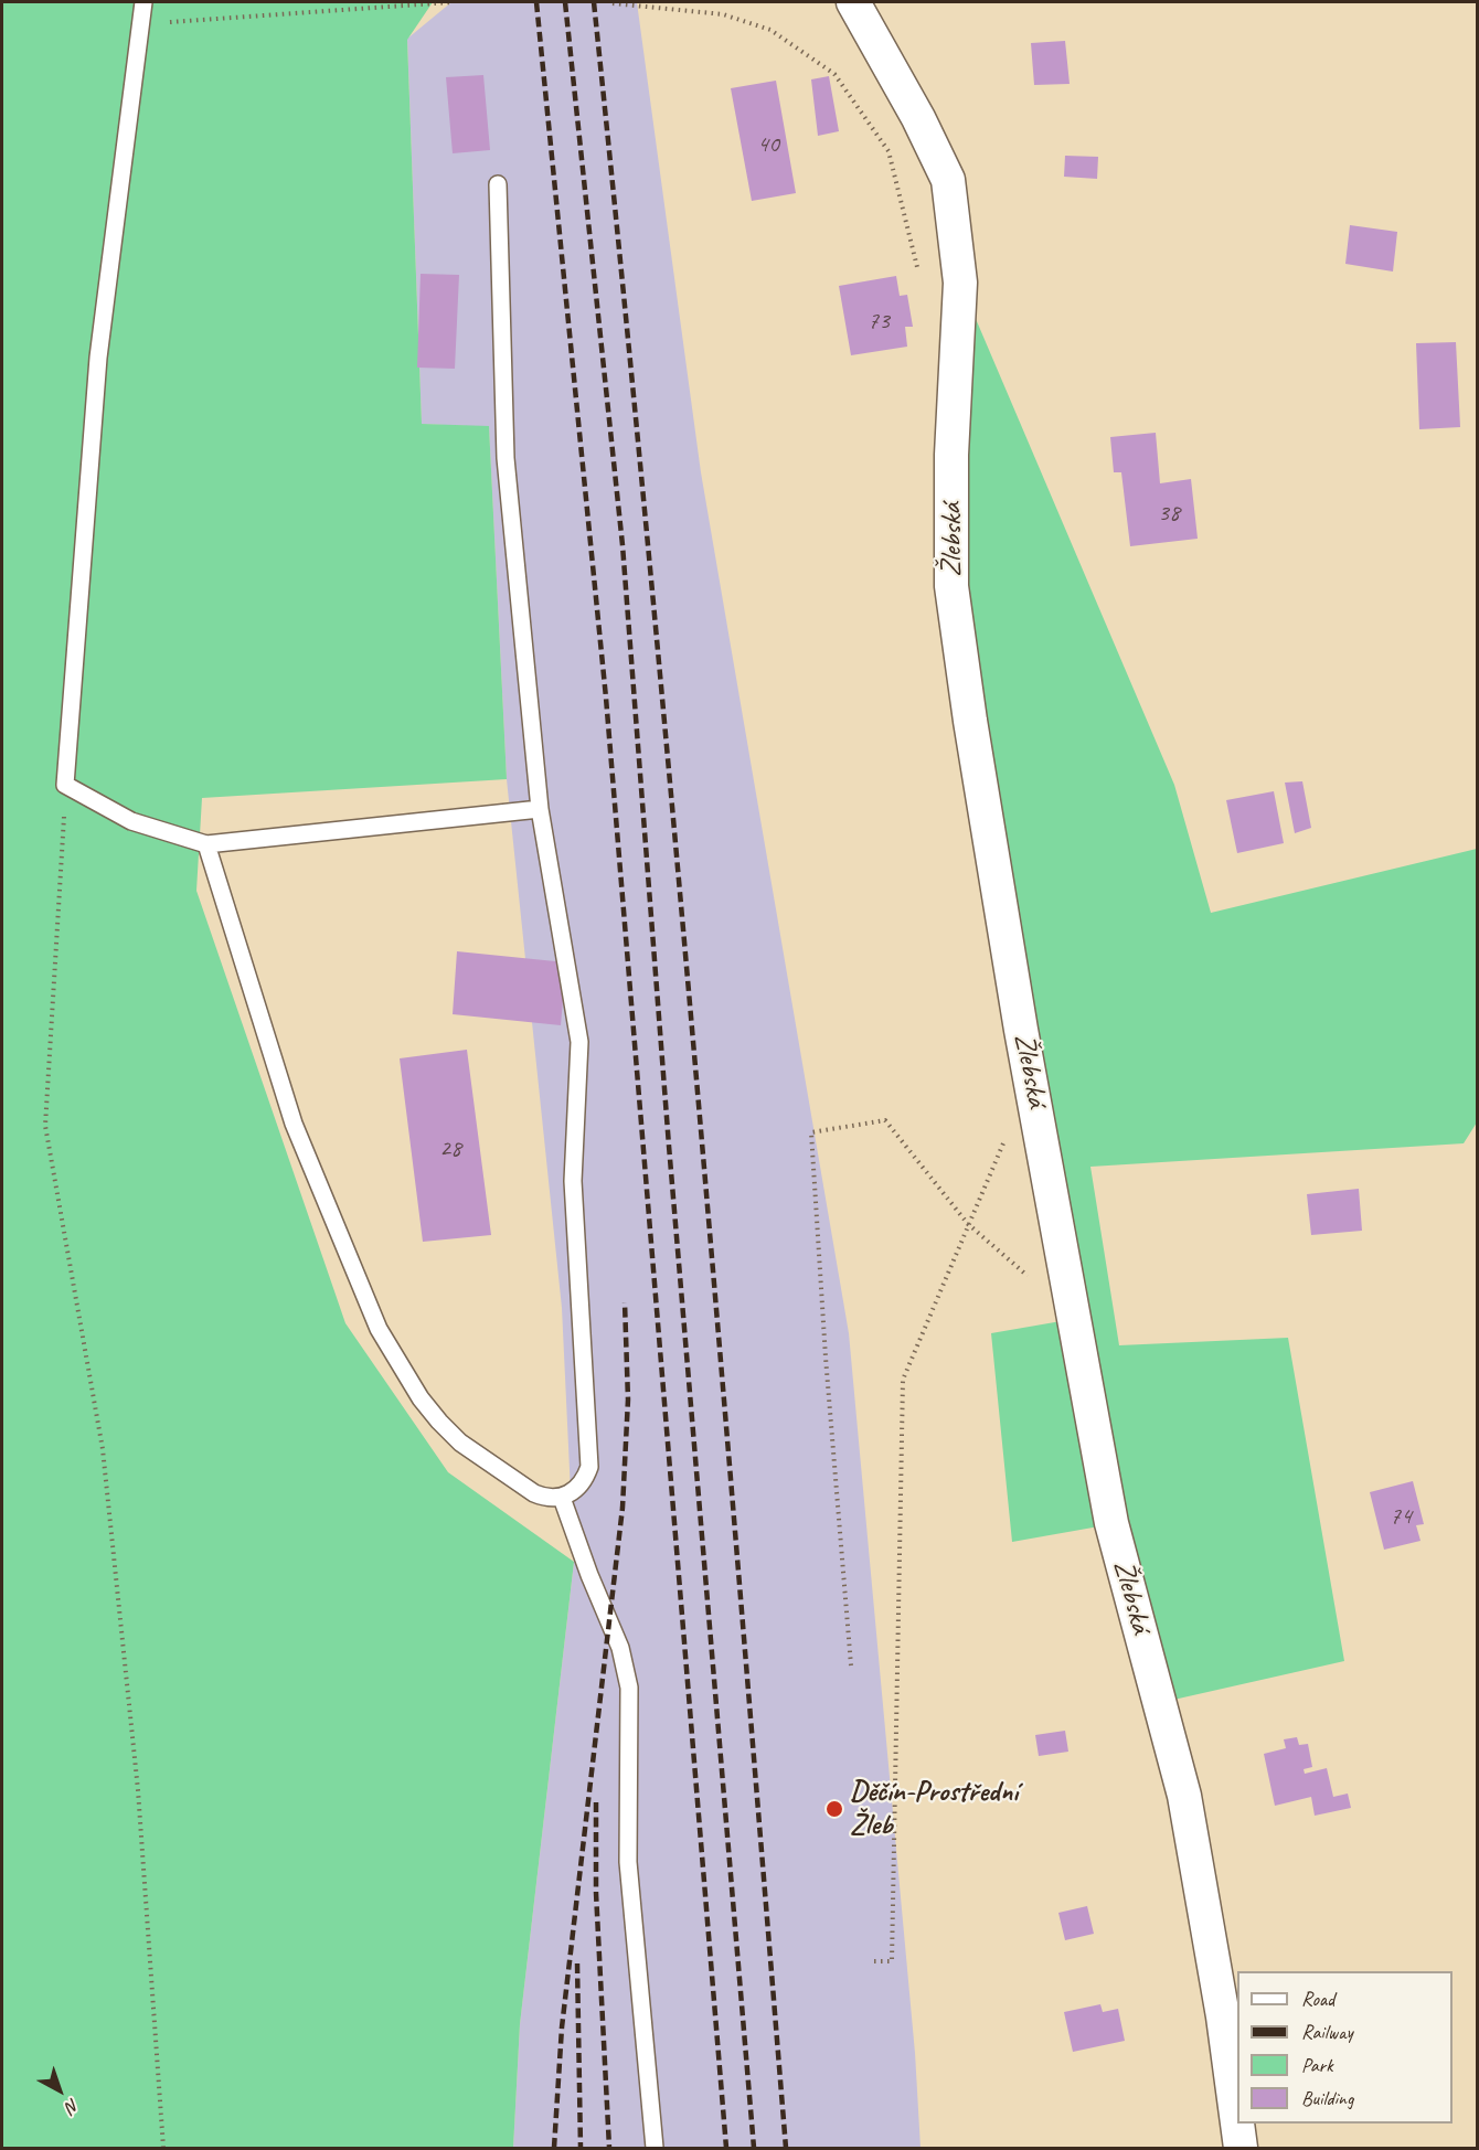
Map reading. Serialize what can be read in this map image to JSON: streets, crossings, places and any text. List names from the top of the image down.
{
  "streets": {
    "street": ["Žlebská"]
  },
  "places": ["Děčín-Prostřední Žleb"],
  "house_numbers": [
    "40",
    "73",
    "38",
    "28",
    "74"
  ],
  "legend": [
    "Road",
    "Railway",
    "Park",
    "Building"
  ],
  "north": "bottom right"
}
